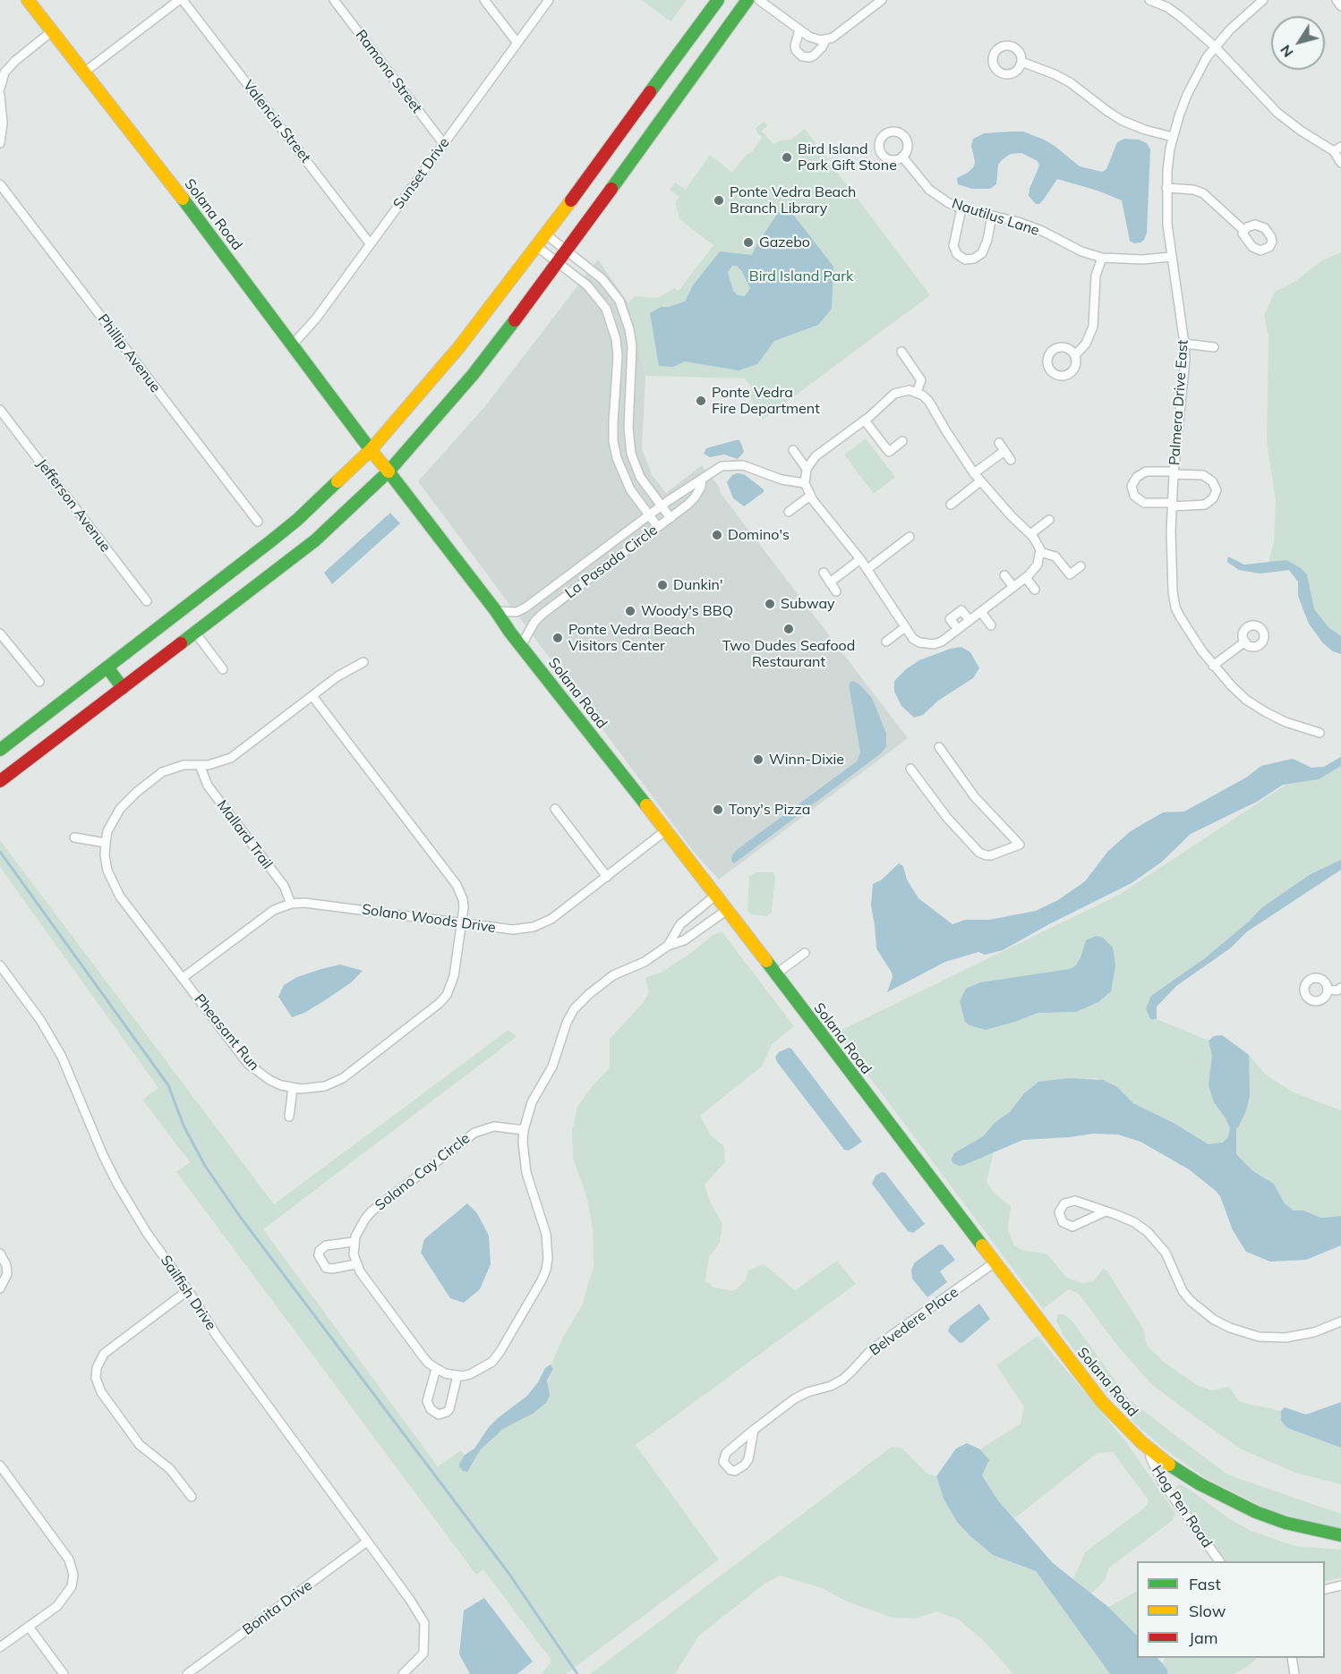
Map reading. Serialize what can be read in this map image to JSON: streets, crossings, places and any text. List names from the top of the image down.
{
  "streets": {
    "main road": ["Solana Road"],
    "street": [
      "Ramona Street",
      "Valencia Street",
      "Sunset Drive",
      "Nautilus Lane",
      "Phillip Avenue",
      "Palmera Drive East",
      "Jefferson Avenue",
      "La Pasada Circle",
      "Mallard Trail",
      "Solano Woods Drive",
      "Pheasant Run",
      "Solano Cay Circle",
      "Sailfish Drive",
      "Belvedere Place",
      "Hog Pen Road",
      "Bonita Drive"
    ]
  },
  "crossings": [
    ["Ramona Street", "Sunset Drive"],
    ["Valencia Street", "Sunset Drive"],
    ["Sunset Drive", "Solana Road"],
    ["Solana Road", "La Pasada Circle"],
    ["Solana Road", "Solano Woods Drive"],
    ["Solana Road", "Belvedere Place"],
    ["Solana Road", "Hog Pen Road"],
    ["Nautilus Lane", "Palmera Drive East"],
    ["Mallard Trail", "Solano Woods Drive"],
    ["Mallard Trail", "Pheasant Run"],
    ["Solano Woods Drive", "Pheasant Run"],
    ["Sailfish Drive", "Bonita Drive"]
  ],
  "parks": ["Bird Island Park"],
  "places": [
    "Bird Island Park Gift Stone",
    "Ponte Vedra Beach Branch Library",
    "Gazebo",
    "Ponte Vedra Fire Department",
    "Domino's",
    "Dunkin'",
    "Subway",
    "Woody's BBQ",
    "Two Dudes Seafood Restaurant",
    "Ponte Vedra Beach Visitors Center",
    "Winn-Dixie",
    "Tony's Pizza"
  ],
  "legend": ["Fast", "Slow", "Jam"],
  "north": "bottom left"
}
